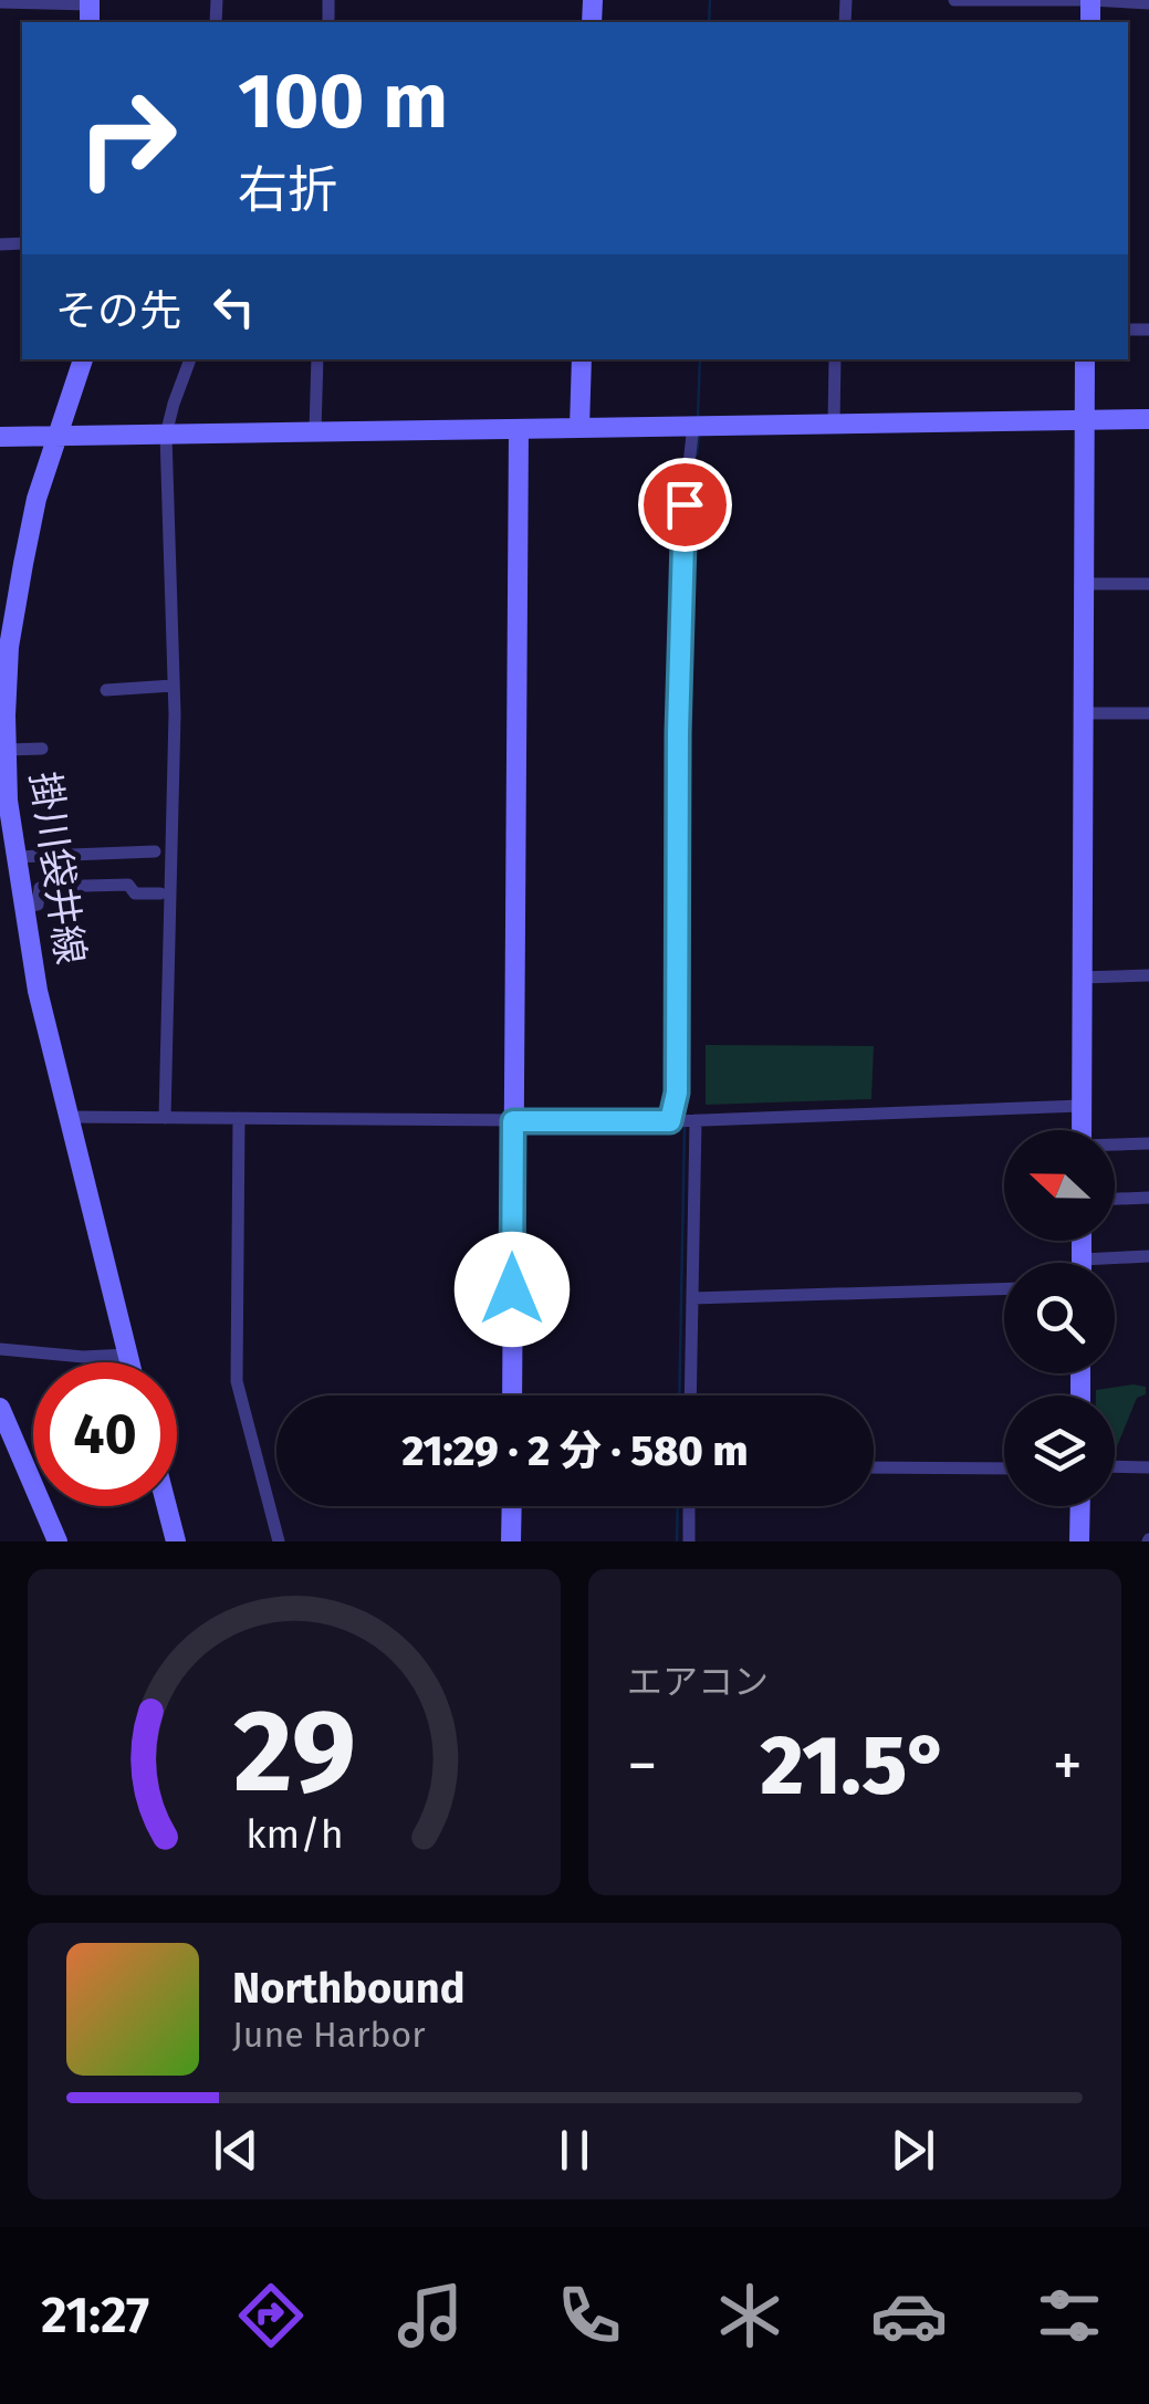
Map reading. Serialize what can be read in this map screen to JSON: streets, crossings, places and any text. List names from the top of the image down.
{
  "streets": {
    "street": ["掛川袋井線"]
  },
  "north": "left",
  "page": {
    "turn": ["100 m", "右折"],
    "then": "その先",
    "limit": "40",
    "trip": "21:29 · 2 分 · 580 m",
    "tile": "エアコン",
    "heat": ["−", "21.5°", "+"],
    "song": ["Northbound", "June Harbor"],
    "tabs": "21:27",
    "gauge": ["29", "km/h"]
  }
}
